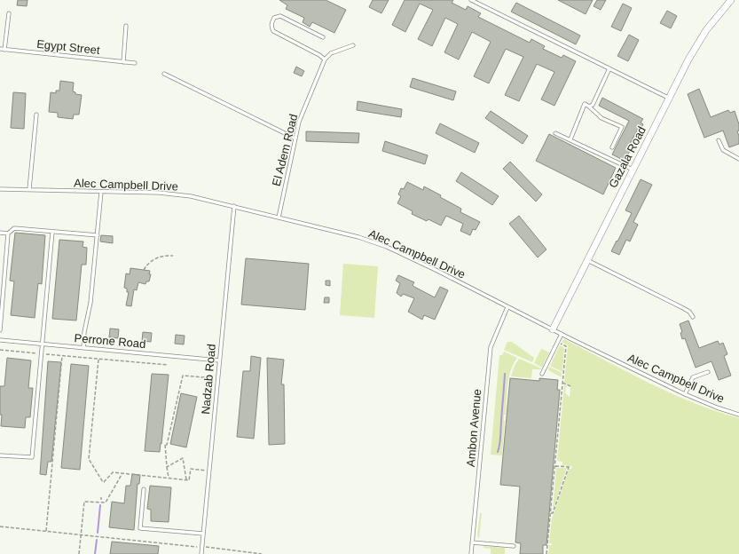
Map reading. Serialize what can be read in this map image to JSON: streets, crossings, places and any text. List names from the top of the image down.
{
  "streets": {
    "street": ["Gazala Road"],
    "lane": [
      "Egypt Street",
      "El Adem Road",
      "Alec Campbell Drive",
      "Perrone Road",
      "Nadzab Road",
      "Ambon Avenue"
    ]
  },
  "crossings": [
    ["El Adem Road", "Alec Campbell Drive"],
    ["Gazala Road", "Alec Campbell Drive"],
    ["Alec Campbell Drive", "Nadzab Road"],
    ["Alec Campbell Drive", "Ambon Avenue"],
    ["Perrone Road", "Nadzab Road"]
  ]
}
